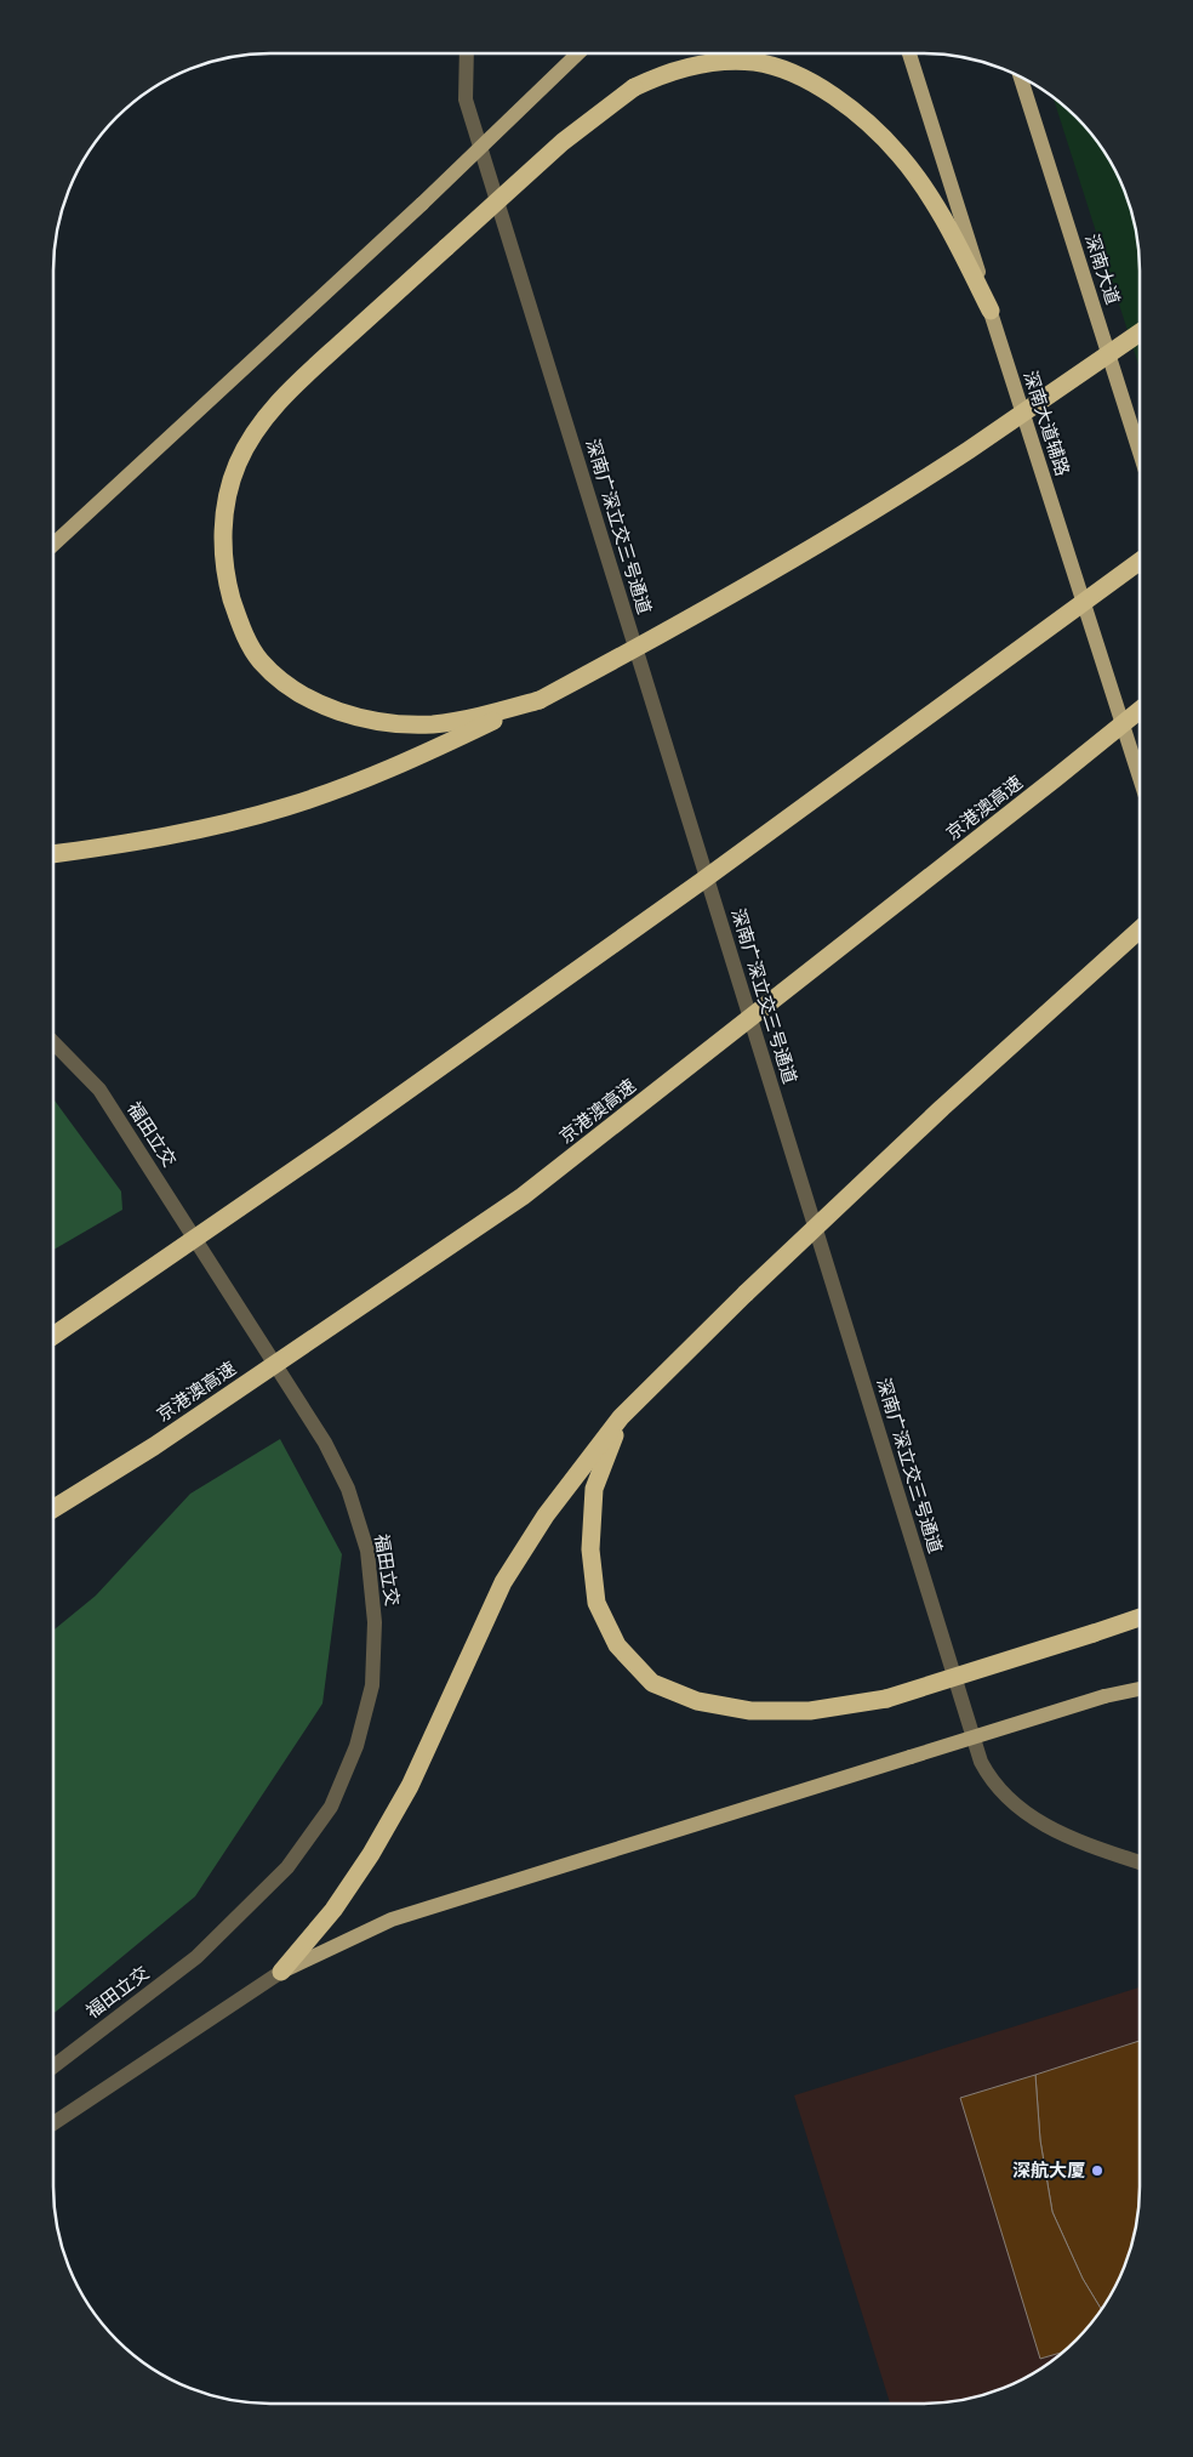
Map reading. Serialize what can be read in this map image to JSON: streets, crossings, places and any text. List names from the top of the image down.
{
  "streets": {
    "highway": ["京港澳高速"],
    "main road": ["深南大道", "深南大道辅路"],
    "street": ["深南广深立交三号通道", "福田立交"]
  },
  "places": ["深航大厦"]
}
